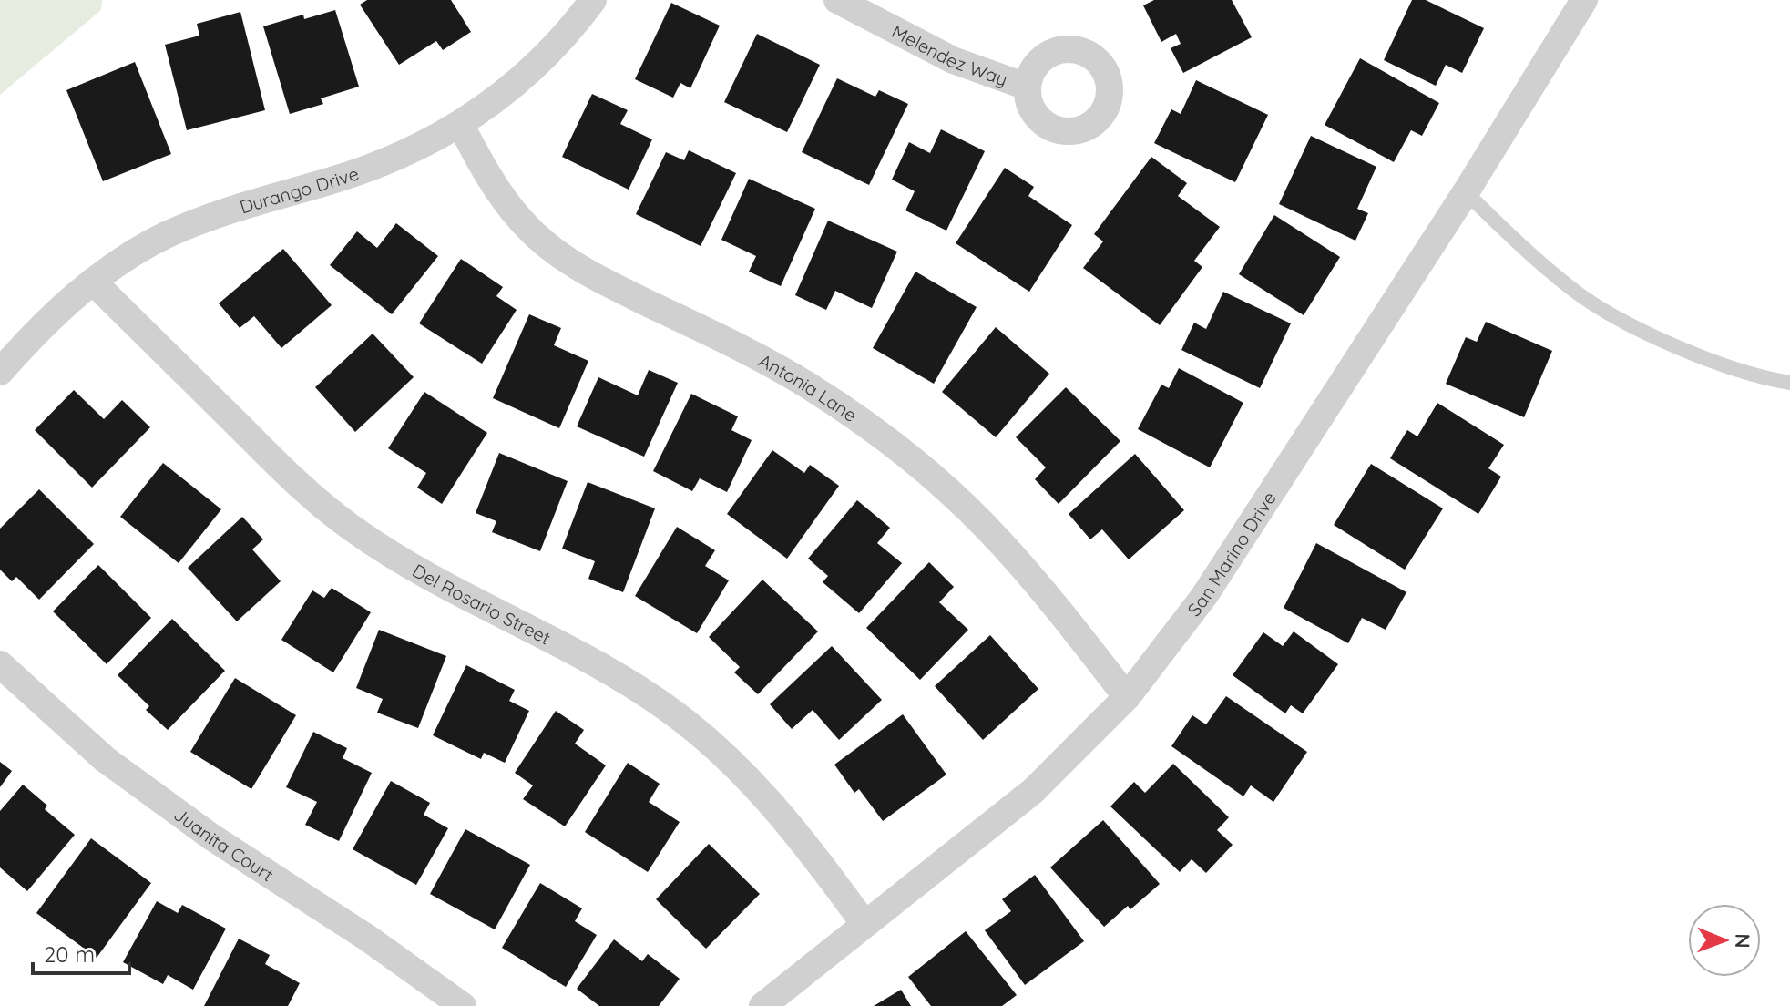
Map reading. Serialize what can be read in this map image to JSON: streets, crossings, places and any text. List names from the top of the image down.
{
  "streets": {
    "street": [
      "Melendez Way",
      "Durango Drive",
      "Antonia Lane",
      "San Marino Drive",
      "Del Rosario Street",
      "Juanita Court"
    ]
  },
  "crossings": [
    ["Durango Drive", "Antonia Lane"],
    ["Durango Drive", "Del Rosario Street"],
    ["Antonia Lane", "San Marino Drive"],
    ["San Marino Drive", "Del Rosario Street"]
  ],
  "scale_bar": "20 m",
  "north": "right"
}
